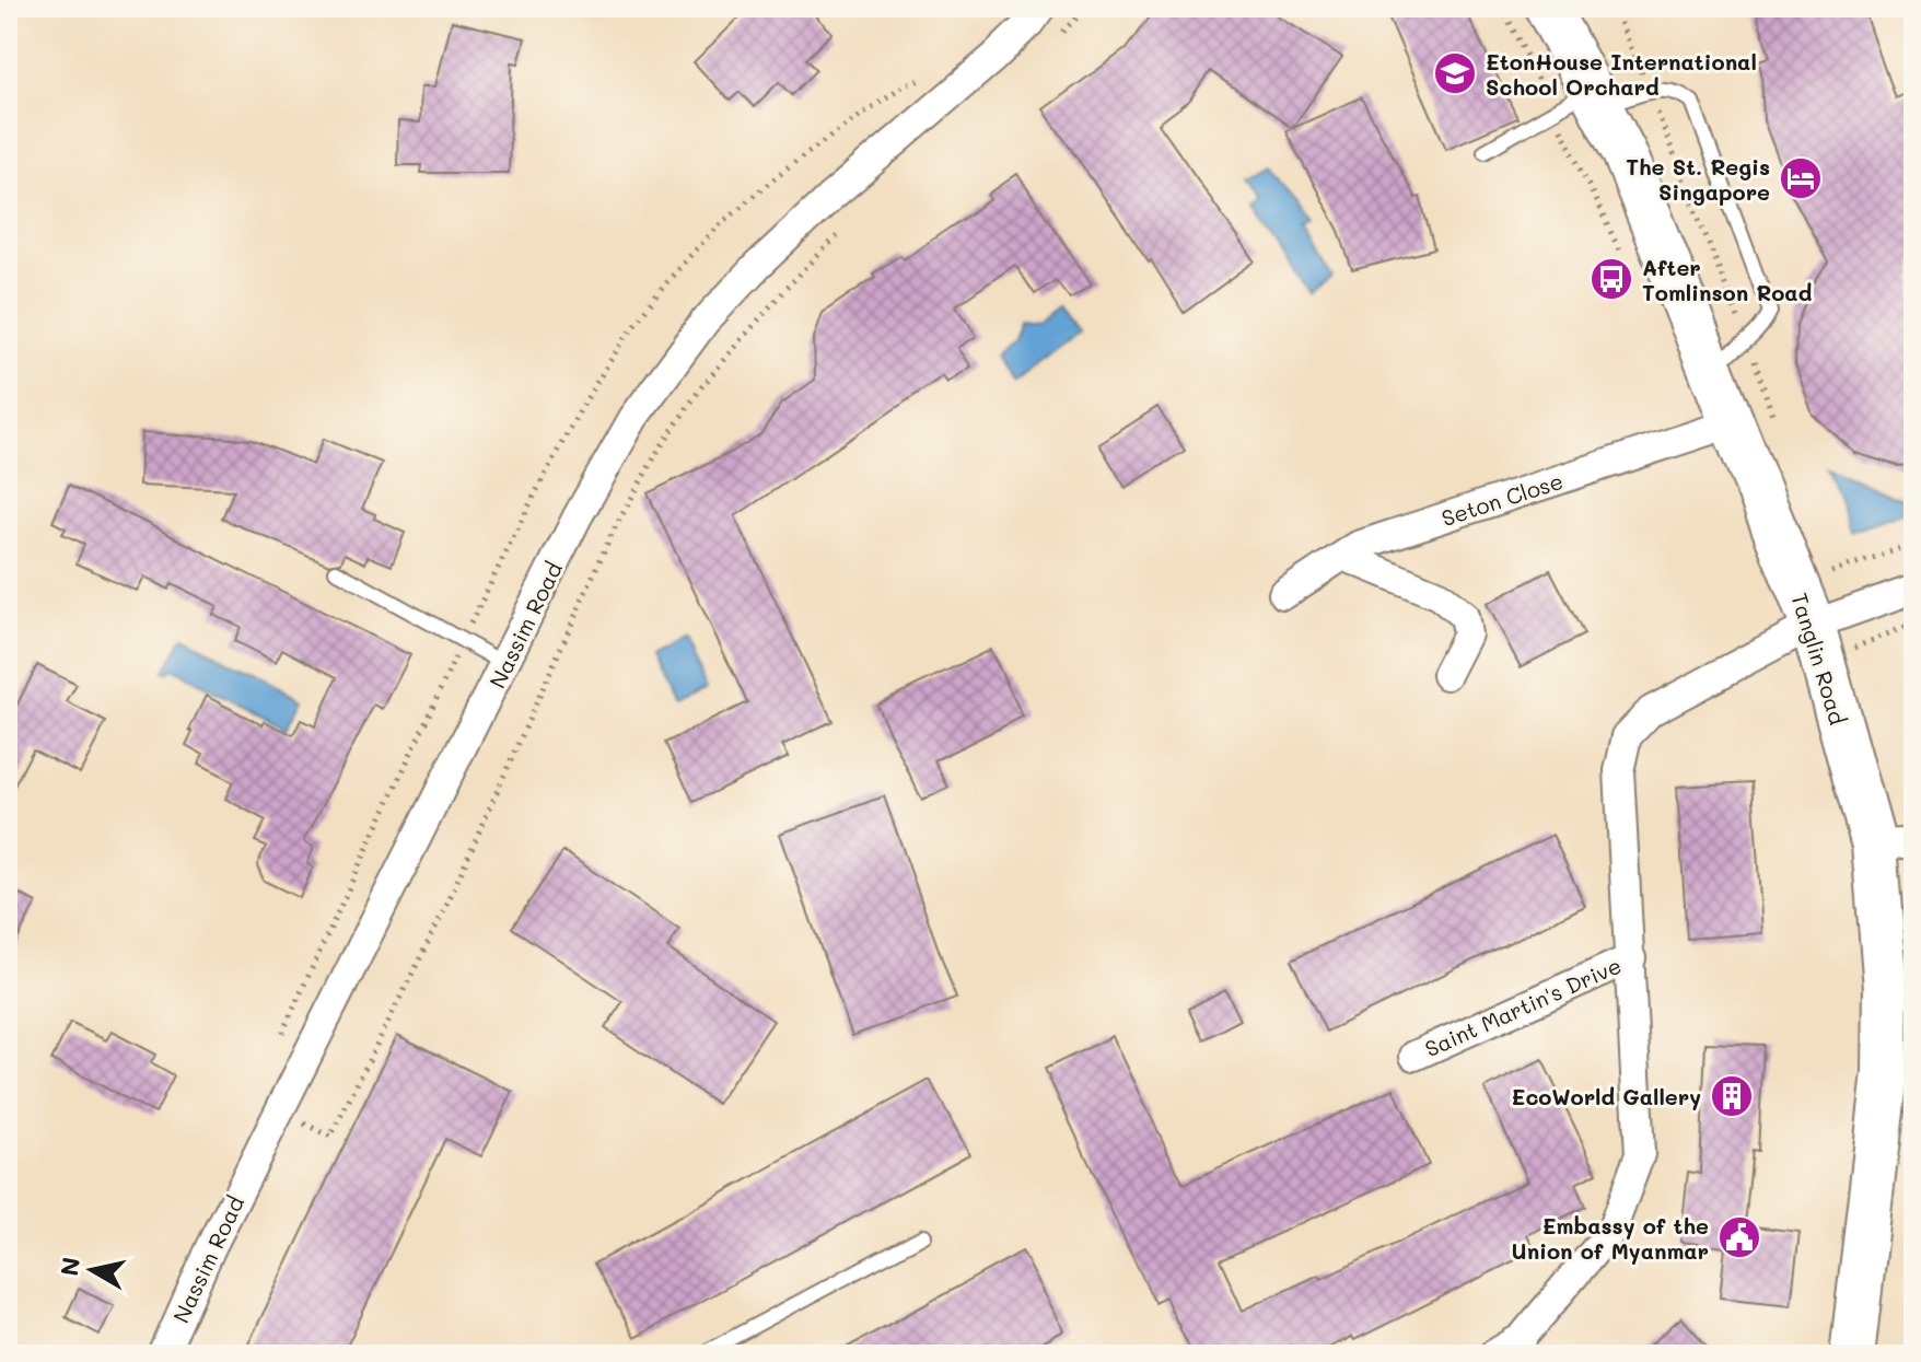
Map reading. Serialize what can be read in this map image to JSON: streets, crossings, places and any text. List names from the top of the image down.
{
  "streets": {
    "main road": ["Tanglin Road"],
    "street": ["Seton Close", "Nassim Road", "Saint Martin's Drive"]
  },
  "crossings": [
    ["Seton Close", "Tanglin Road"],
    ["Tanglin Road", "Saint Martin's Drive"]
  ],
  "places": {
    "school or university": ["EtonHouse International School Orchard"],
    "hotel": ["The St. Regis Singapore"],
    "bus stop": ["After Tomlinson Road"],
    "building": ["EcoWorld Gallery"],
    "public building": ["Embassy of the Union of Myanmar"]
  },
  "north": "left"
}
